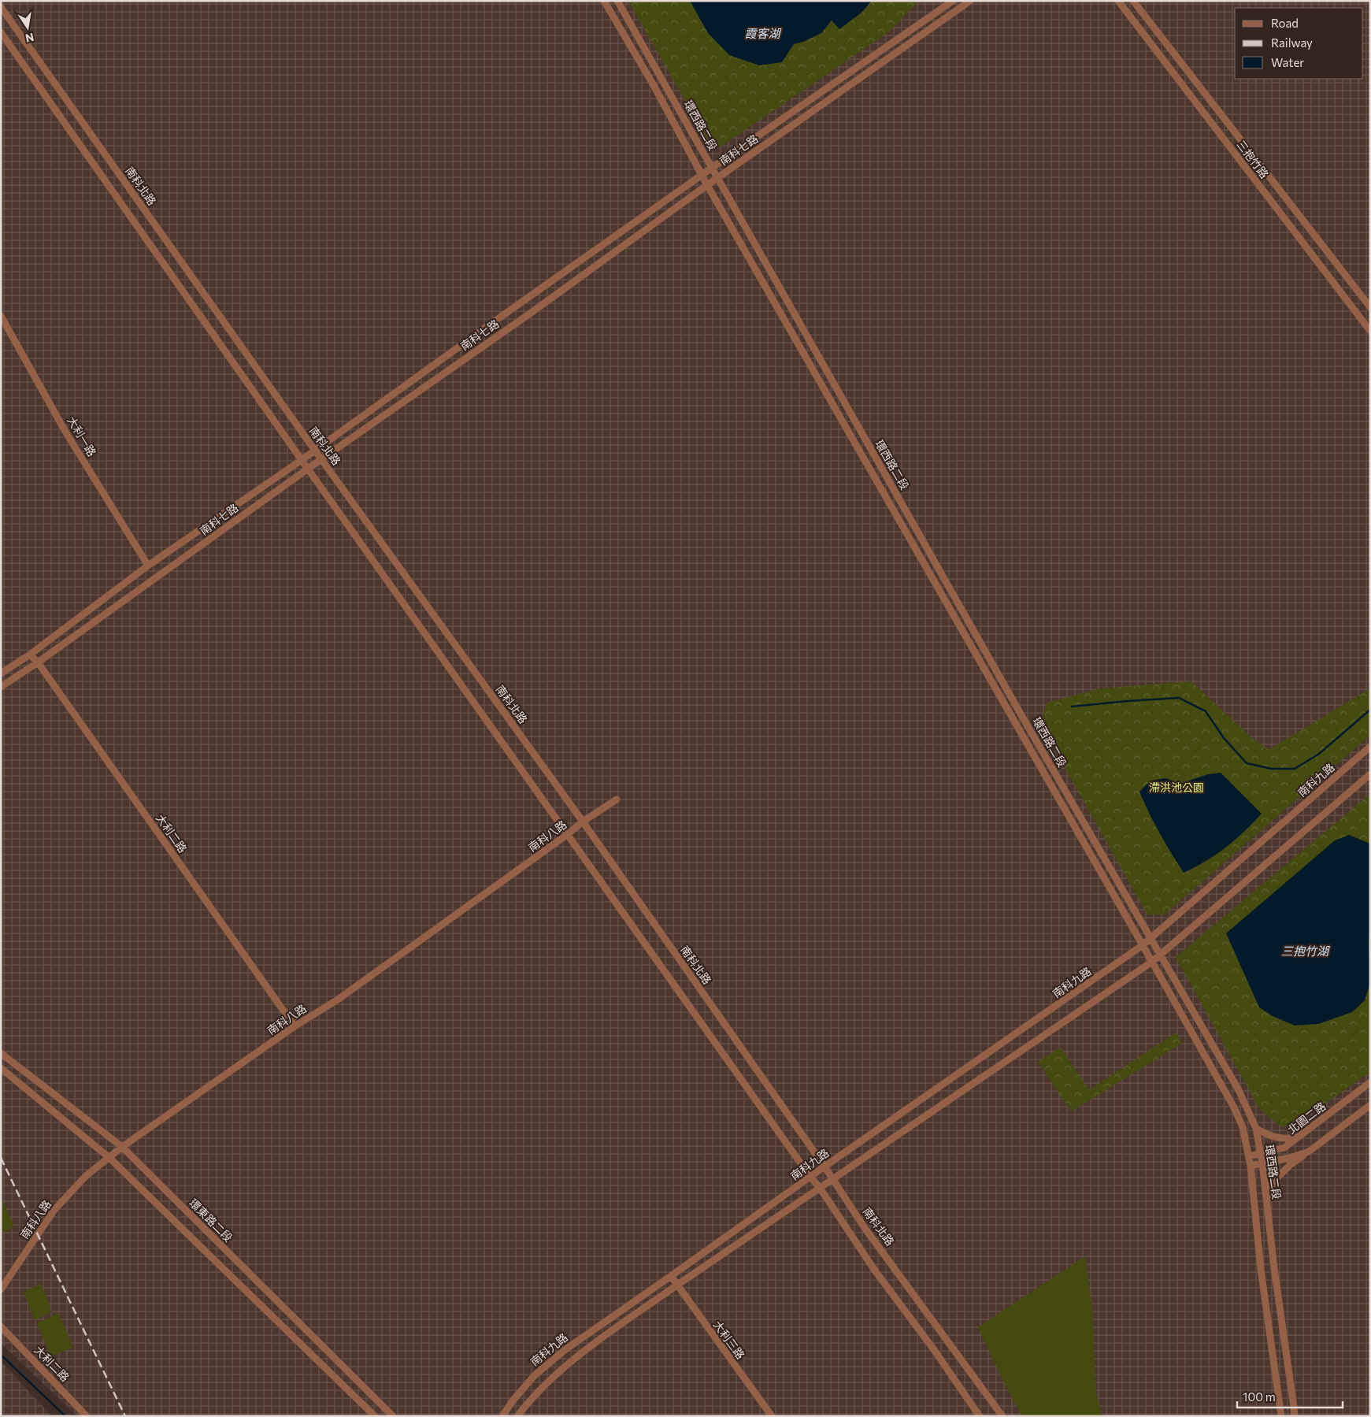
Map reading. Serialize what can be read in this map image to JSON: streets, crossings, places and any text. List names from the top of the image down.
{
  "streets": {
    "street": [
      "環西路二段",
      "南科七路",
      "三抱竹路",
      "南科北路",
      "大利一路",
      "南科九路",
      "大利二路",
      "南科八路",
      "北園二路",
      "環東路二段",
      "大利三路"
    ]
  },
  "crossings": [
    ["環西路二段", "南科七路"],
    ["環西路二段", "南科九路"],
    ["環西路二段", "北園二路"],
    ["南科七路", "南科北路"],
    ["南科七路", "大利一路"],
    ["南科七路", "大利二路"],
    ["南科北路", "南科九路"],
    ["南科北路", "南科八路"],
    ["南科九路", "大利三路"],
    ["大利二路", "南科八路"],
    ["南科八路", "環東路二段"]
  ],
  "water": ["霞客湖", "三抱竹湖"],
  "parks": ["滯洪池公園"],
  "legend": ["Road", "Railway", "Water"],
  "scale_bar": "100 m",
  "north": "bottom"
}
